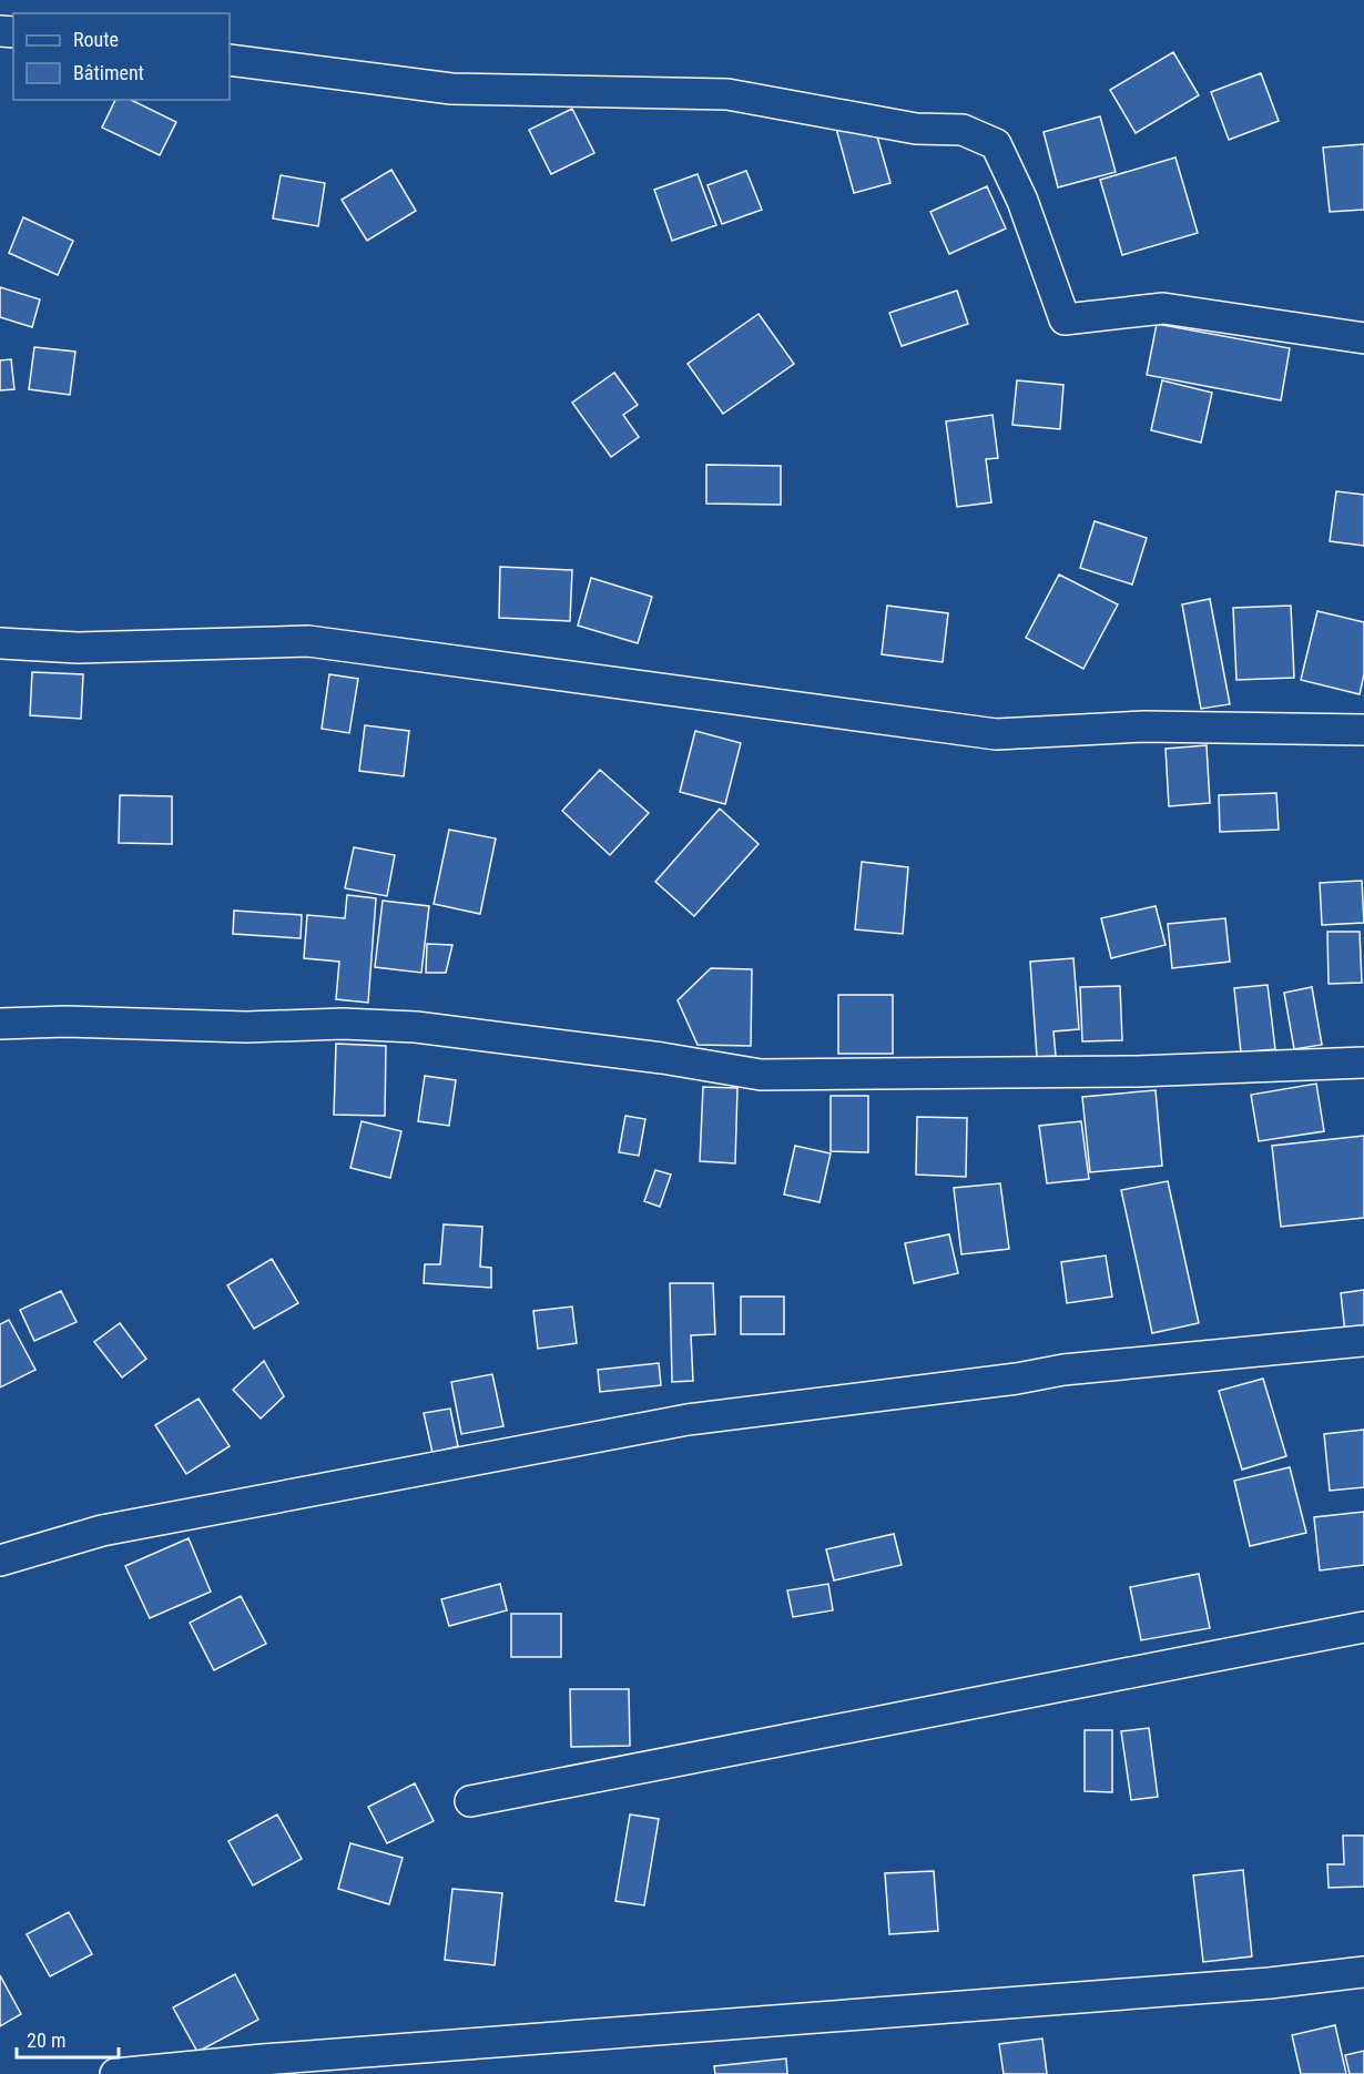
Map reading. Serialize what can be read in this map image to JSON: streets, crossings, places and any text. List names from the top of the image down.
{
  "legend": ["Route", "Bâtiment"],
  "scale_bar": "20 m"
}
